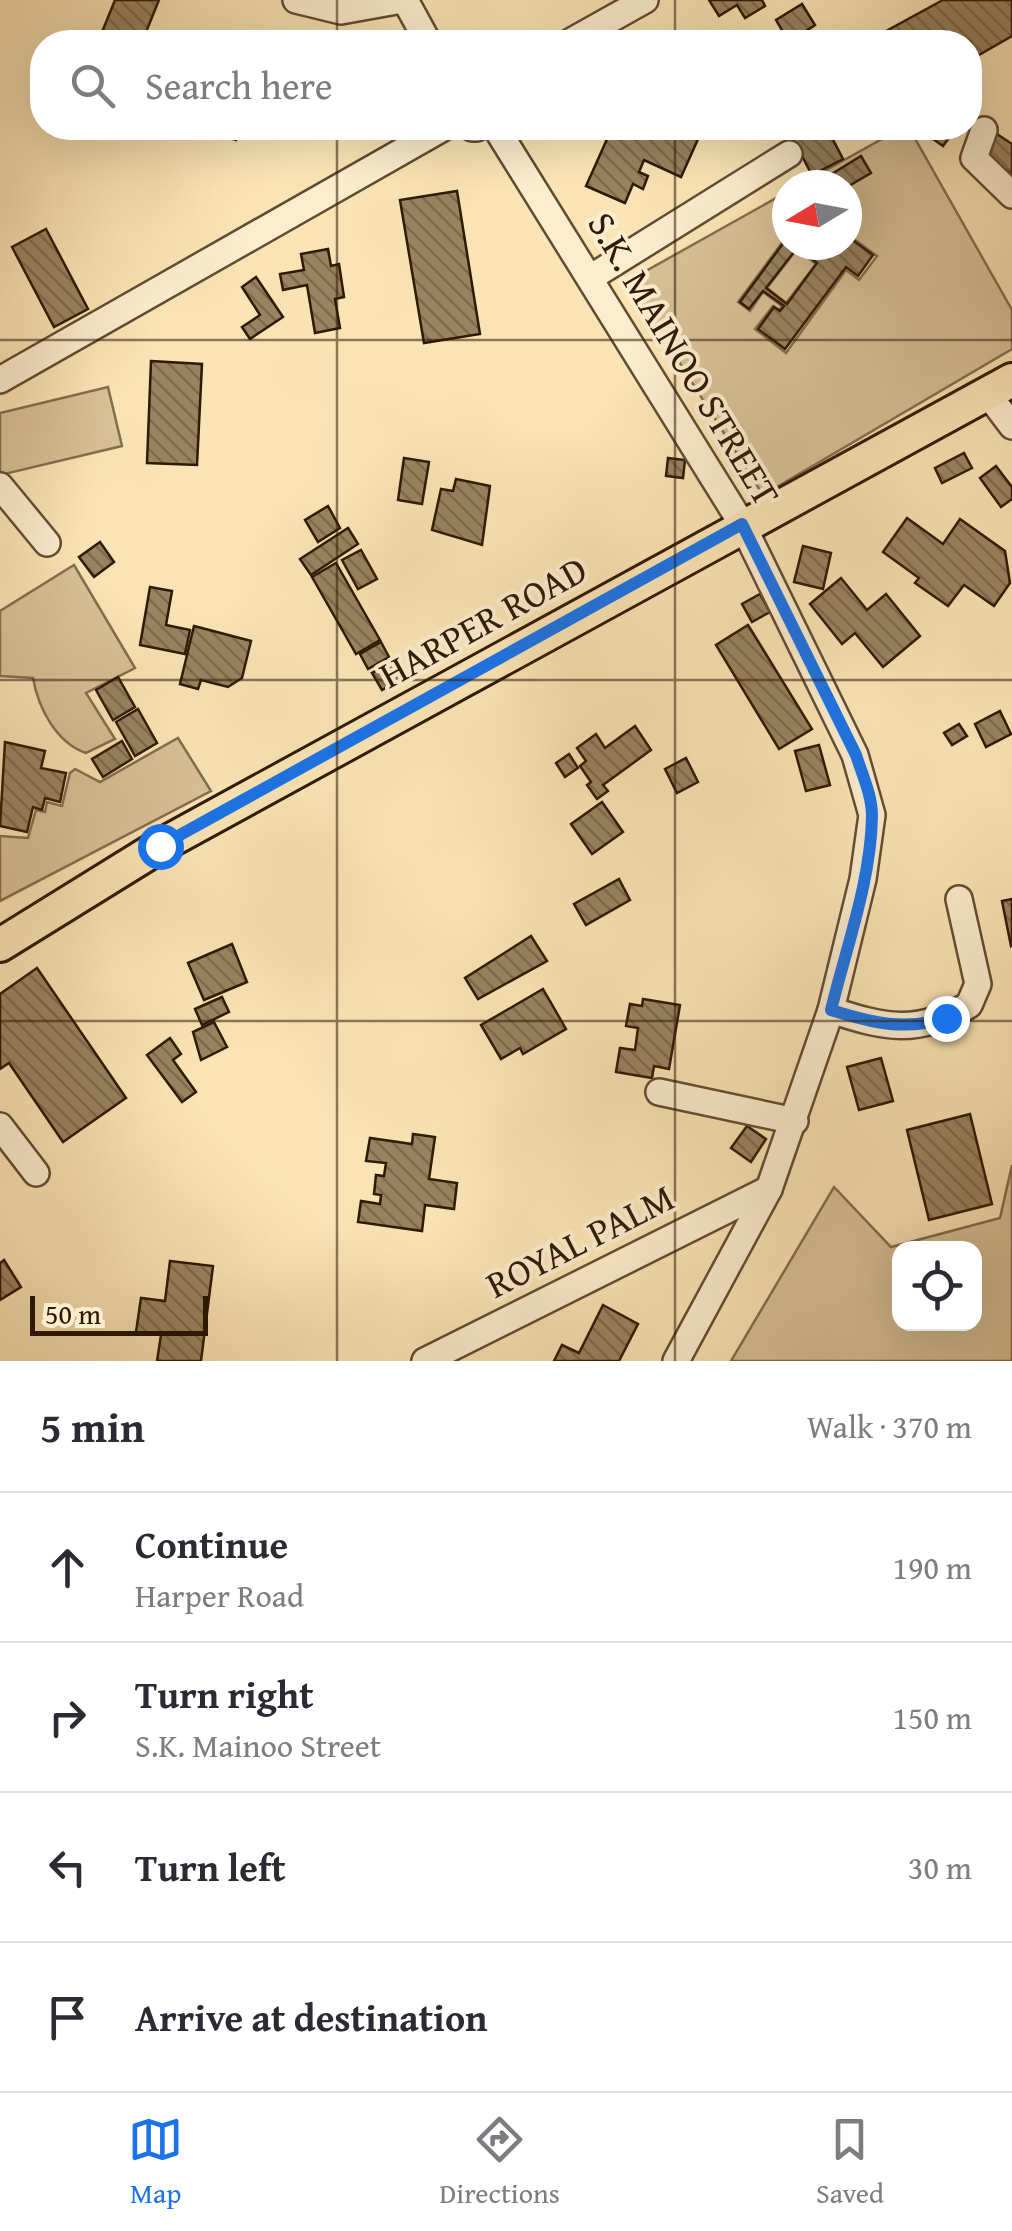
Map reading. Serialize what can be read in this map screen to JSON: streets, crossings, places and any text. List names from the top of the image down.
{
  "streets": {
    "main road": ["HARPER ROAD"],
    "street": ["S.K. MAINOO STREET", "ROYAL PALM"]
  },
  "crossings": [
    ["S.K. MAINOO STREET", "HARPER ROAD"],
    ["S.K. MAINOO STREET", "ROYAL PALM"]
  ],
  "scale_bar": "50 m",
  "north": "left",
  "page": {
    "search": "Search here",
    "scale": "50 m",
    "heading": ["5 min", "Walk · 370 m"],
    "list": [
      ["Continue", "Harper Road", "190 m"],
      ["Turn right", "S.K. Mainoo Street", "150 m"],
      ["Turn left", "30 m"],
      "Arrive at destination"
    ],
    "nav": ["Map", "Directions", "Saved"]
  }
}
